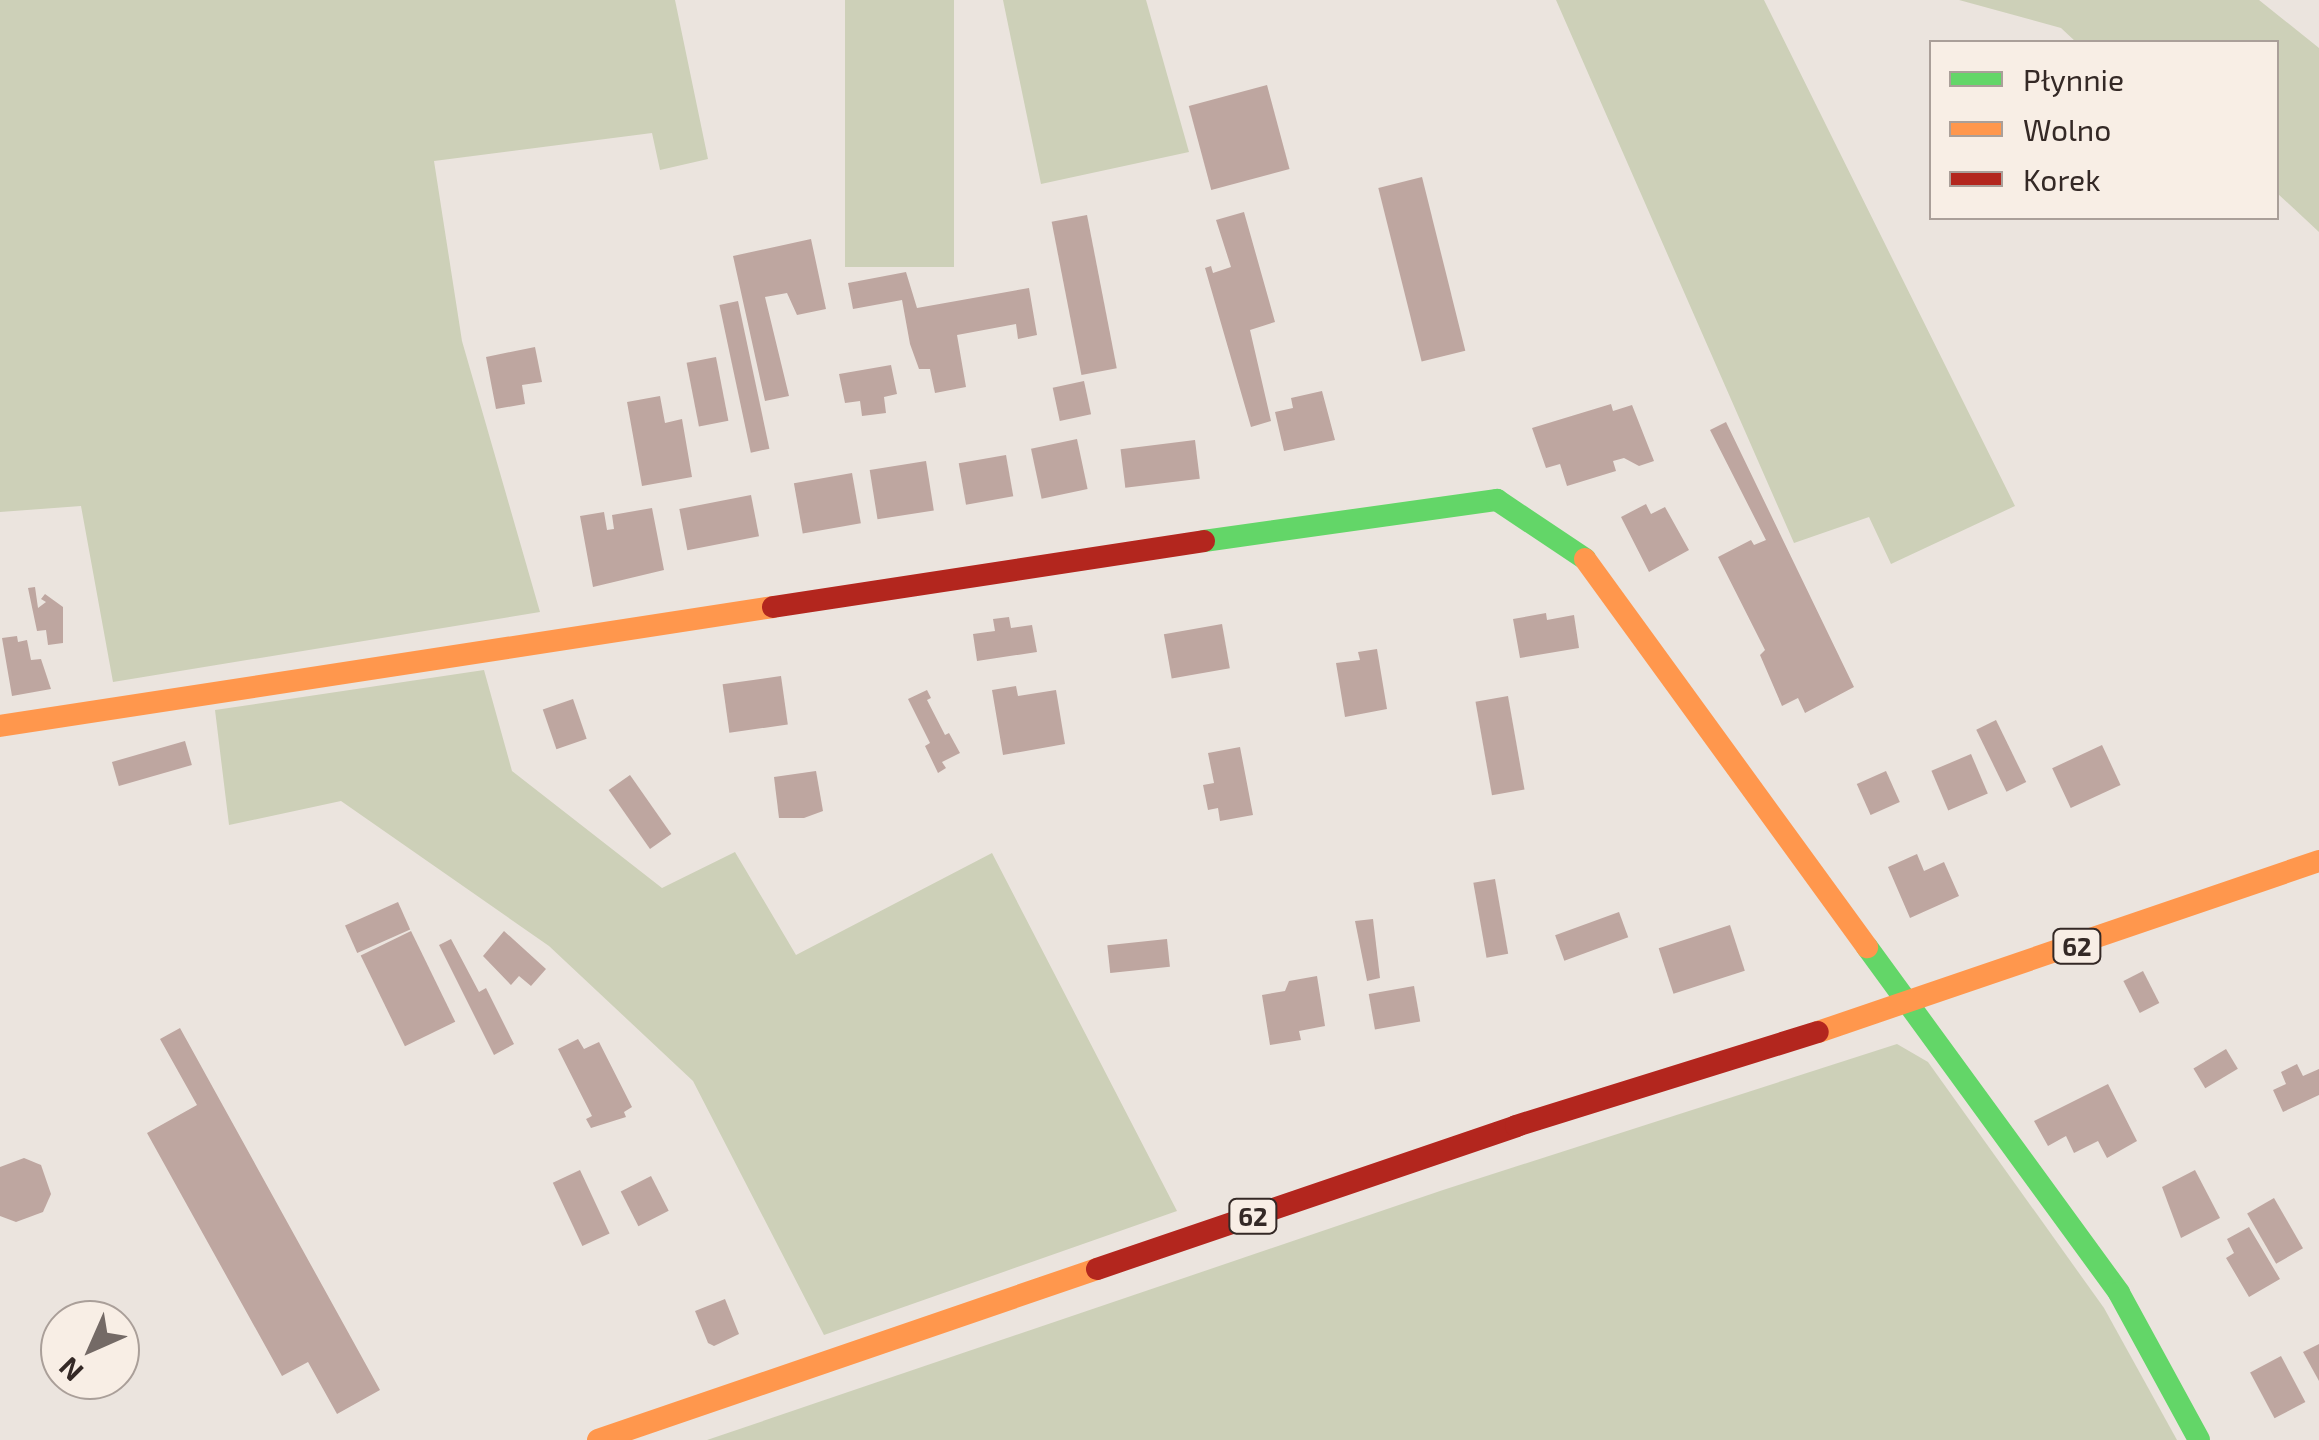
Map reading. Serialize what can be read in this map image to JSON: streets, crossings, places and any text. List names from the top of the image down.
{
  "streets": {
    "street": ["62"]
  },
  "legend": ["Płynnie", "Wolno", "Korek"],
  "north": "bottom left"
}
